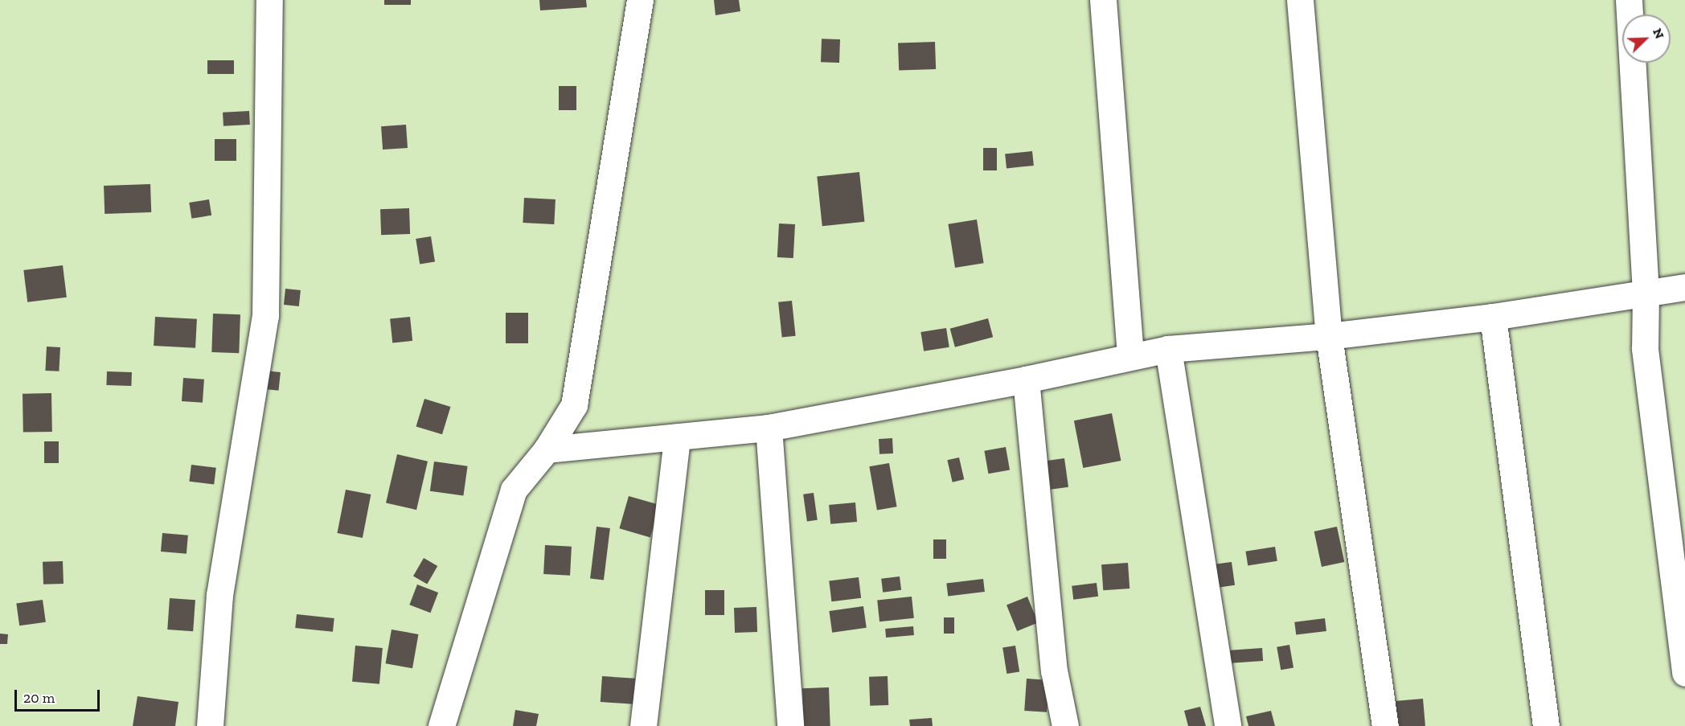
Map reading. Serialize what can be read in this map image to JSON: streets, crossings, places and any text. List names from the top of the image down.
{
  "scale_bar": "20 m",
  "north": "top right"
}
